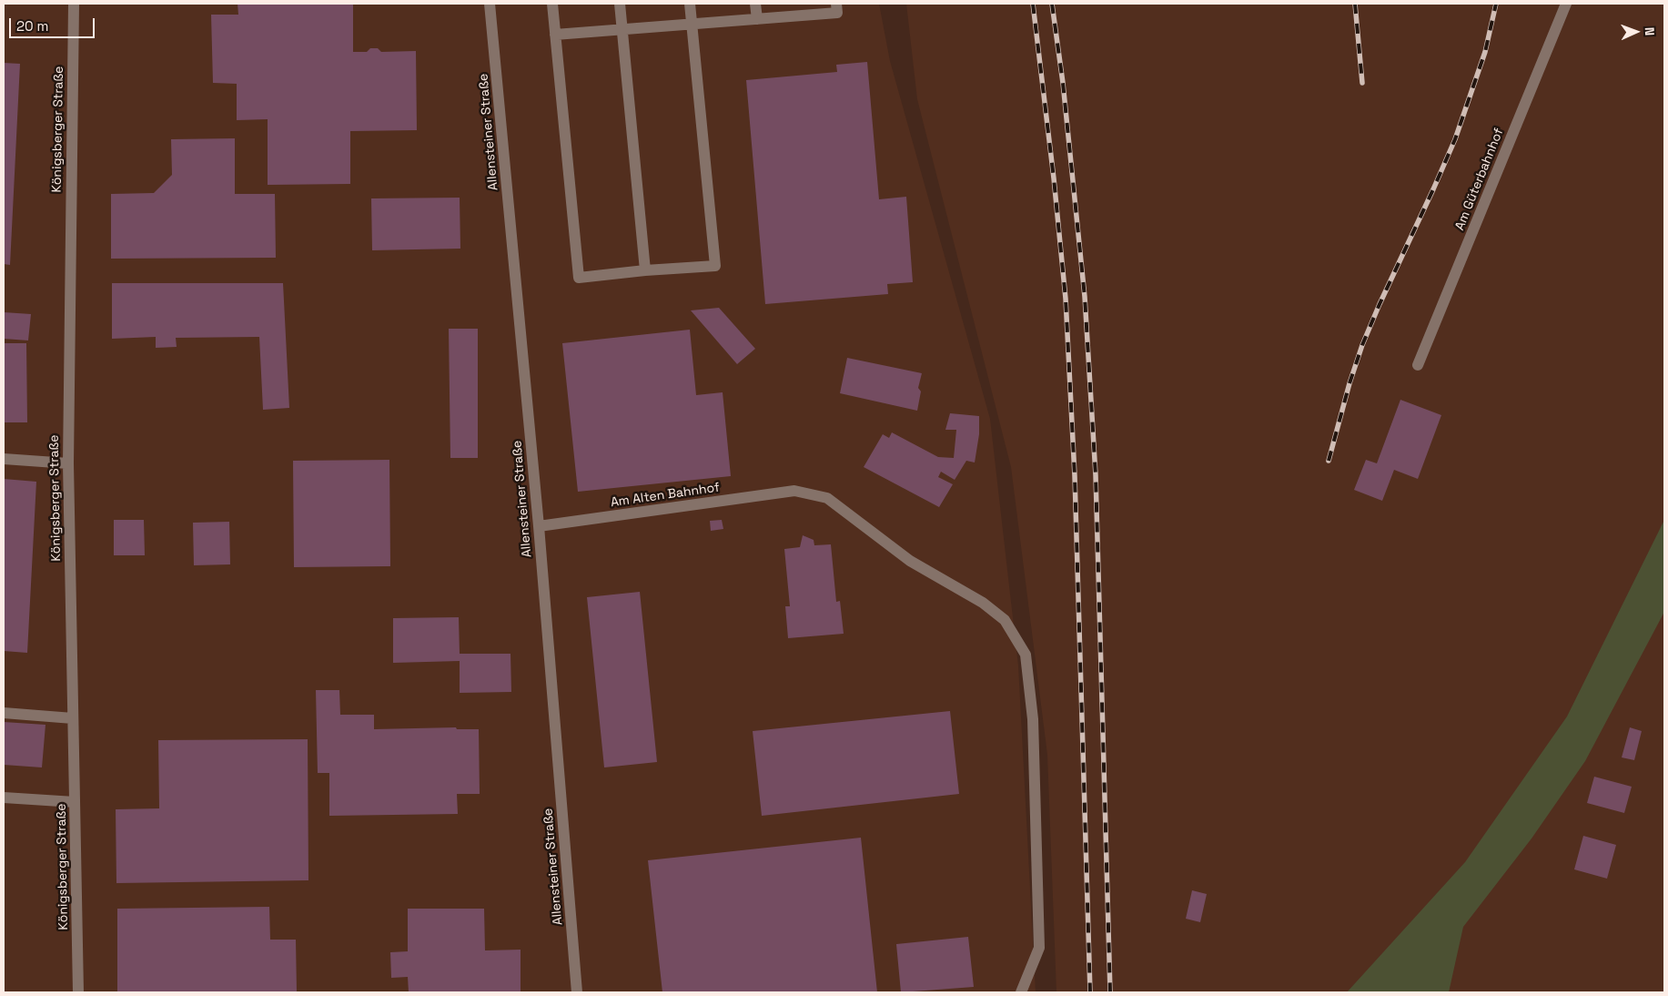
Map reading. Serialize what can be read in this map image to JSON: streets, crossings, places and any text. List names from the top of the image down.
{
  "streets": {
    "street": [
      "Königsberger Straße",
      "Allensteiner Straße",
      "Am Güterbahnhof",
      "Am Alten Bahnhof"
    ]
  },
  "crossings": [
    ["Allensteiner Straße", "Am Alten Bahnhof"]
  ],
  "scale_bar": "20 m",
  "north": "right"
}
